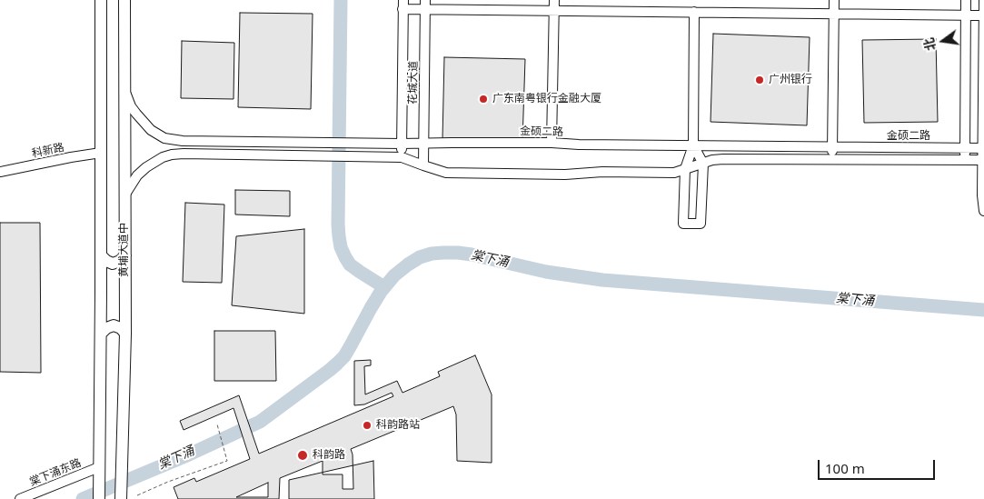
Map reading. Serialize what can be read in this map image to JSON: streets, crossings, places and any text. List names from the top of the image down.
{
  "streets": {
    "main road": ["黄埔大道中"],
    "street": [
      "花城大道",
      "金硕二路",
      "科新路",
      "棠下涌东路"
    ]
  },
  "crossings": [
    ["花城大道", "金硕二路"],
    ["金硕二路", "黄埔大道中"],
    ["科新路", "黄埔大道中"],
    ["黄埔大道中", "棠下涌东路"]
  ],
  "water": ["棠下涌"],
  "places": [
    "广州银行",
    "广东南粤银行金融大厦",
    "科韵路站",
    "科韵路"
  ],
  "scale_bar": "100 m",
  "north": "left"
}
